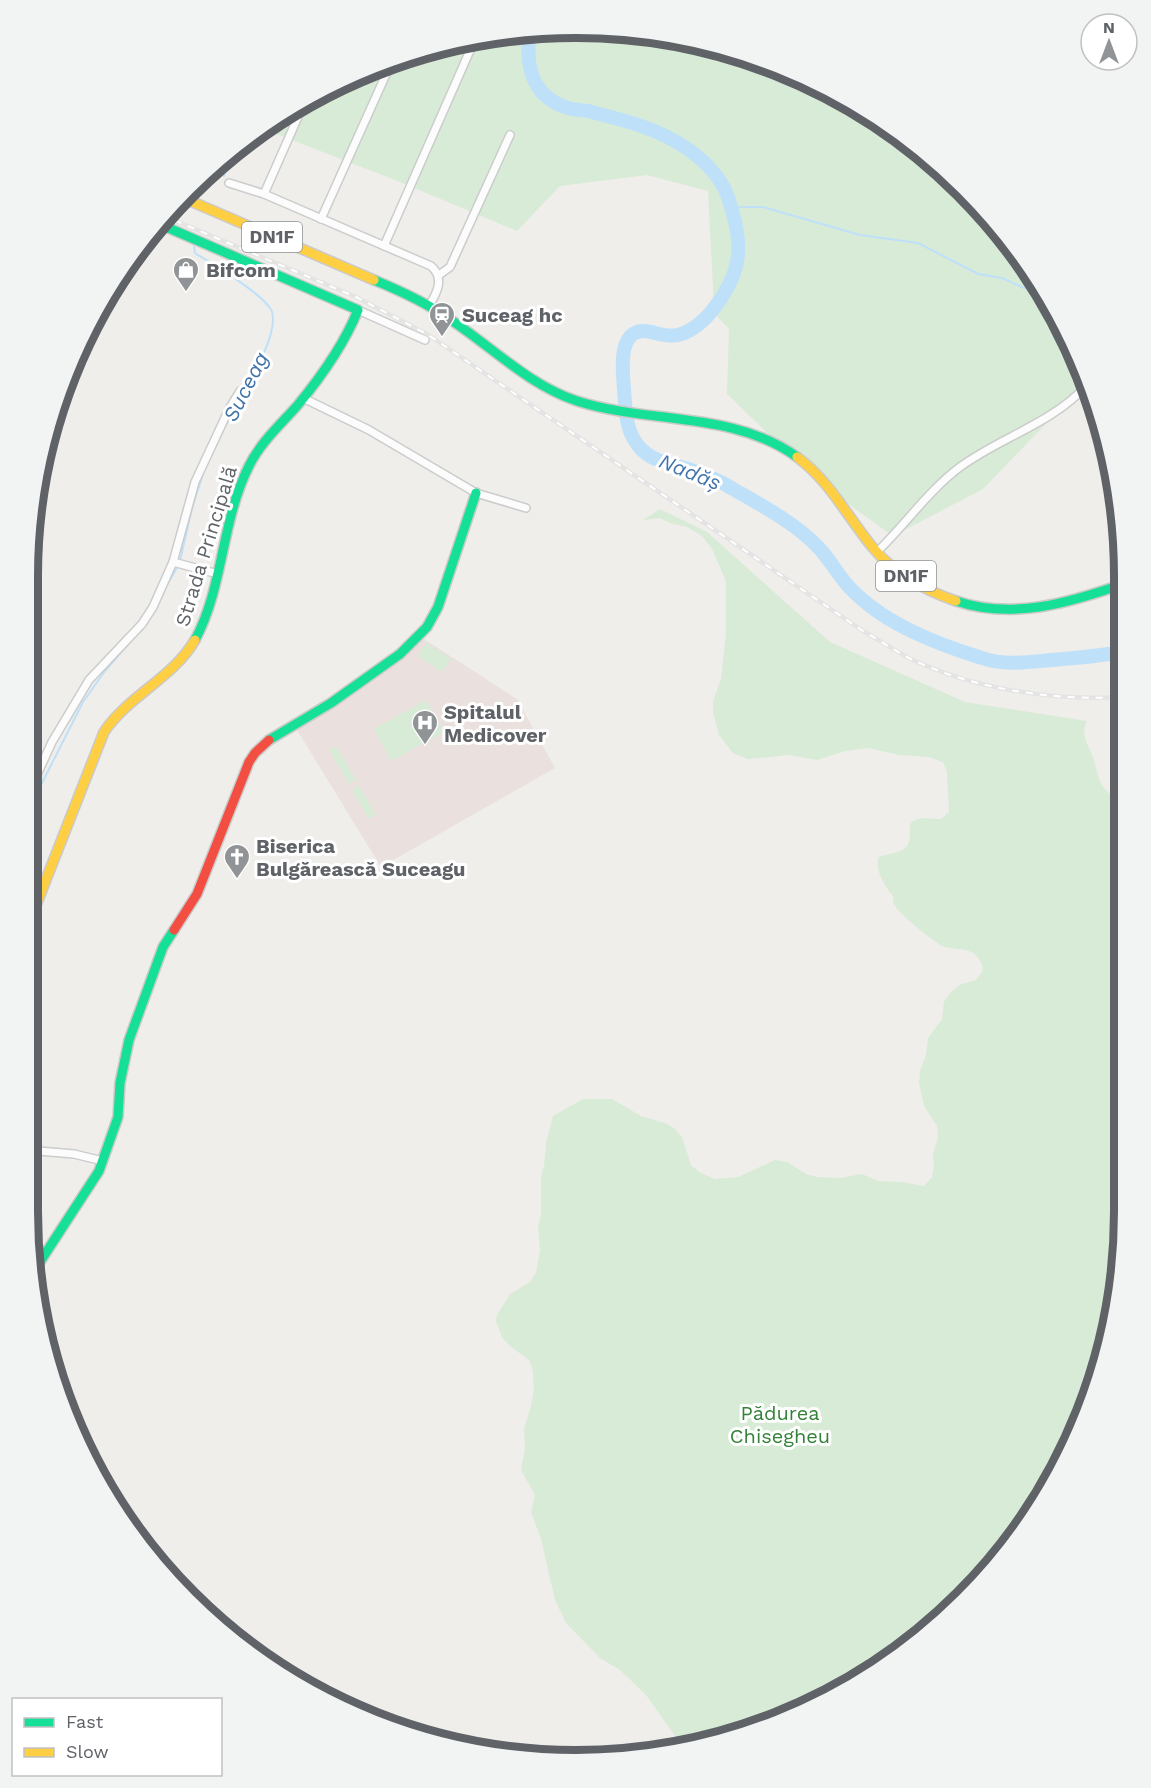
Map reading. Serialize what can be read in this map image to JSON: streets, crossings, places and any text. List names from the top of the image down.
{
  "streets": {
    "street": ["DN1F", "Strada Principală"]
  },
  "water": ["Suceag", "Nadăș"],
  "parks": ["Pădurea Chisegheu"],
  "places": {
    "shop": ["Bifcom"],
    "station": ["Suceag hc"],
    "hospital": ["Spitalul Medicover"],
    "church": ["Biserica Bulgărească Suceagu"]
  },
  "legend": ["Fast", "Slow"],
  "north": "top"
}
